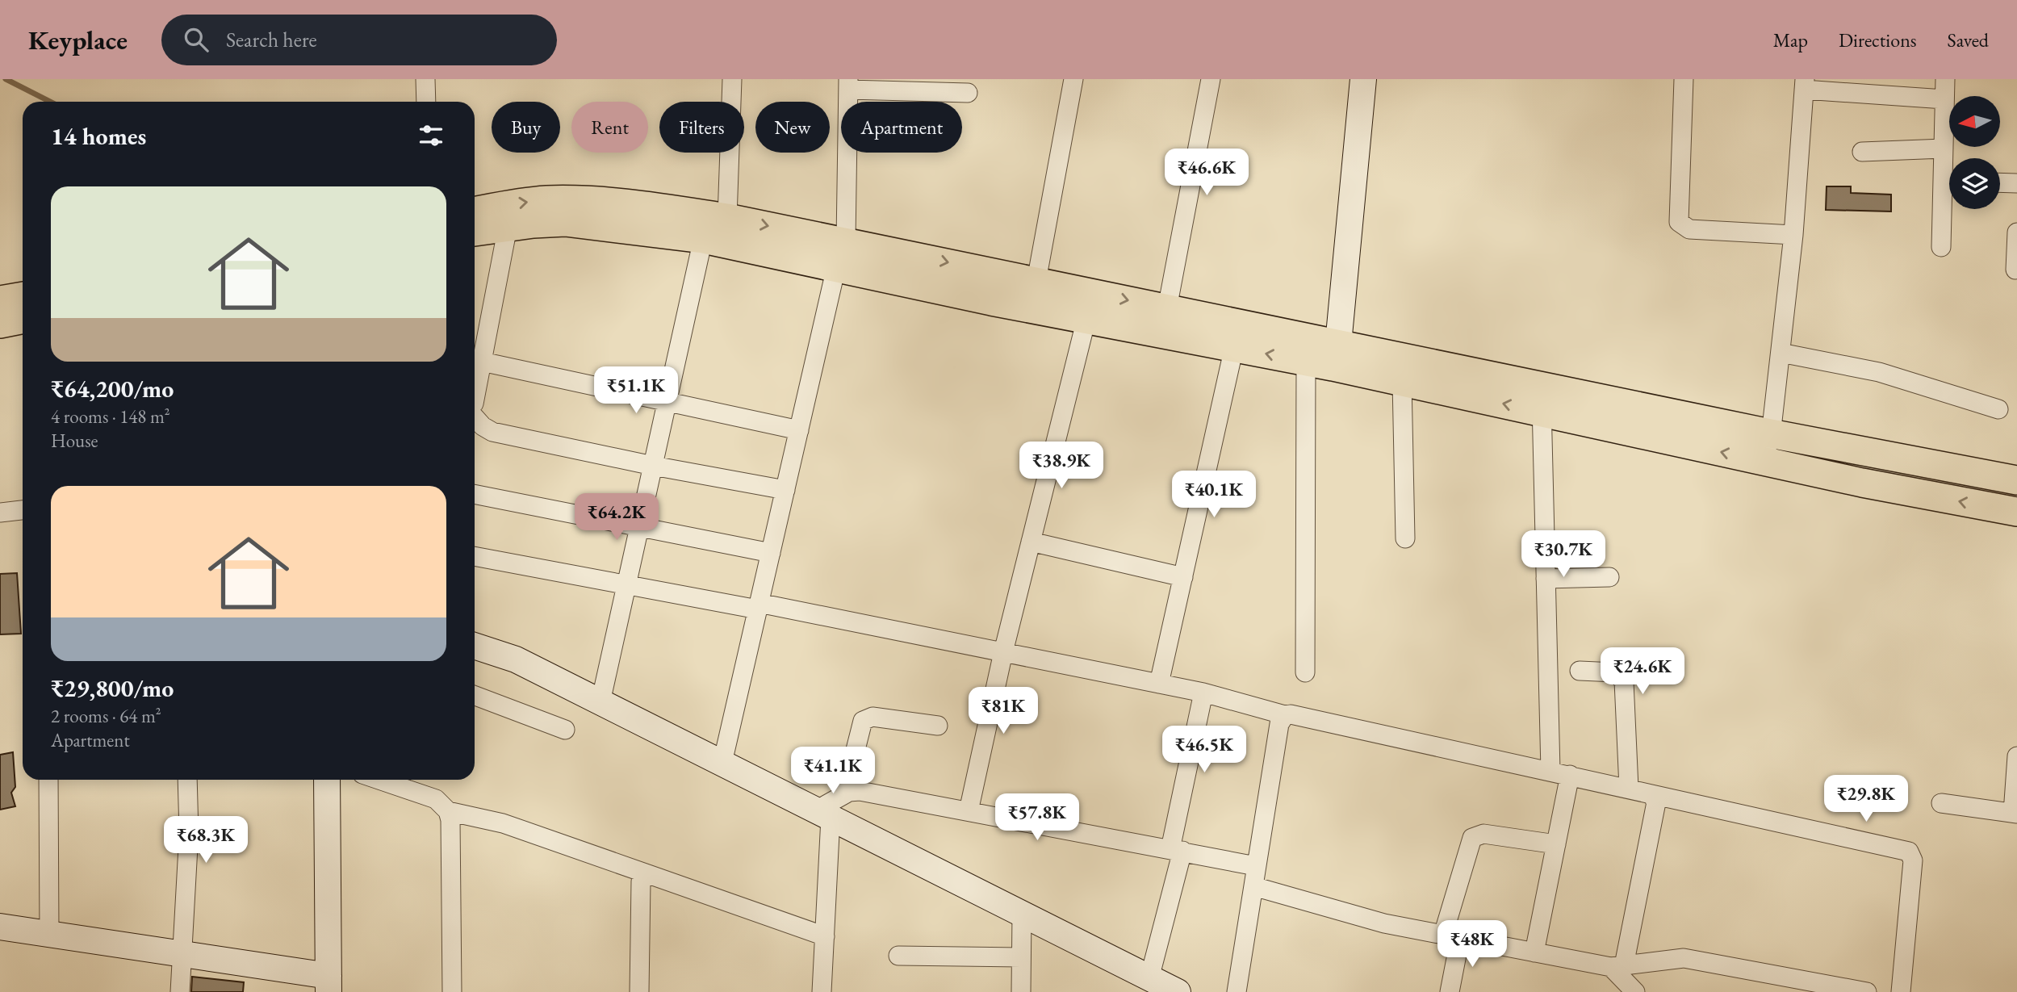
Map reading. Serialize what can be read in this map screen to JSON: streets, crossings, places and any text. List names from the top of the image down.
{
  "north": "left",
  "page": {
    "header": "Keyplace",
    "search": "Search here",
    "nav": ["Map", "Directions", "Saved"],
    "chip": [
      "Buy",
      "Rent",
      "Filters",
      "New",
      "Apartment"
    ],
    "heading": "14 homes",
    "price": [
      "₹46.6K",
      "₹51.1K",
      "₹38.9K",
      "₹40.1K",
      "₹64.2K",
      "₹30.7K",
      "₹24.6K",
      "₹81K",
      "₹46.5K",
      "₹41.1K",
      "₹29.8K",
      "₹57.8K",
      "₹68.3K",
      "₹48K"
    ],
    "list": [
      {
        "name": "₹64,200/mo",
        "note": "4 rooms · 148 m² · House"
      },
      {
        "name": "₹29,800/mo",
        "note": "2 rooms · 64 m² · Apartment"
      }
    ]
  }
}
